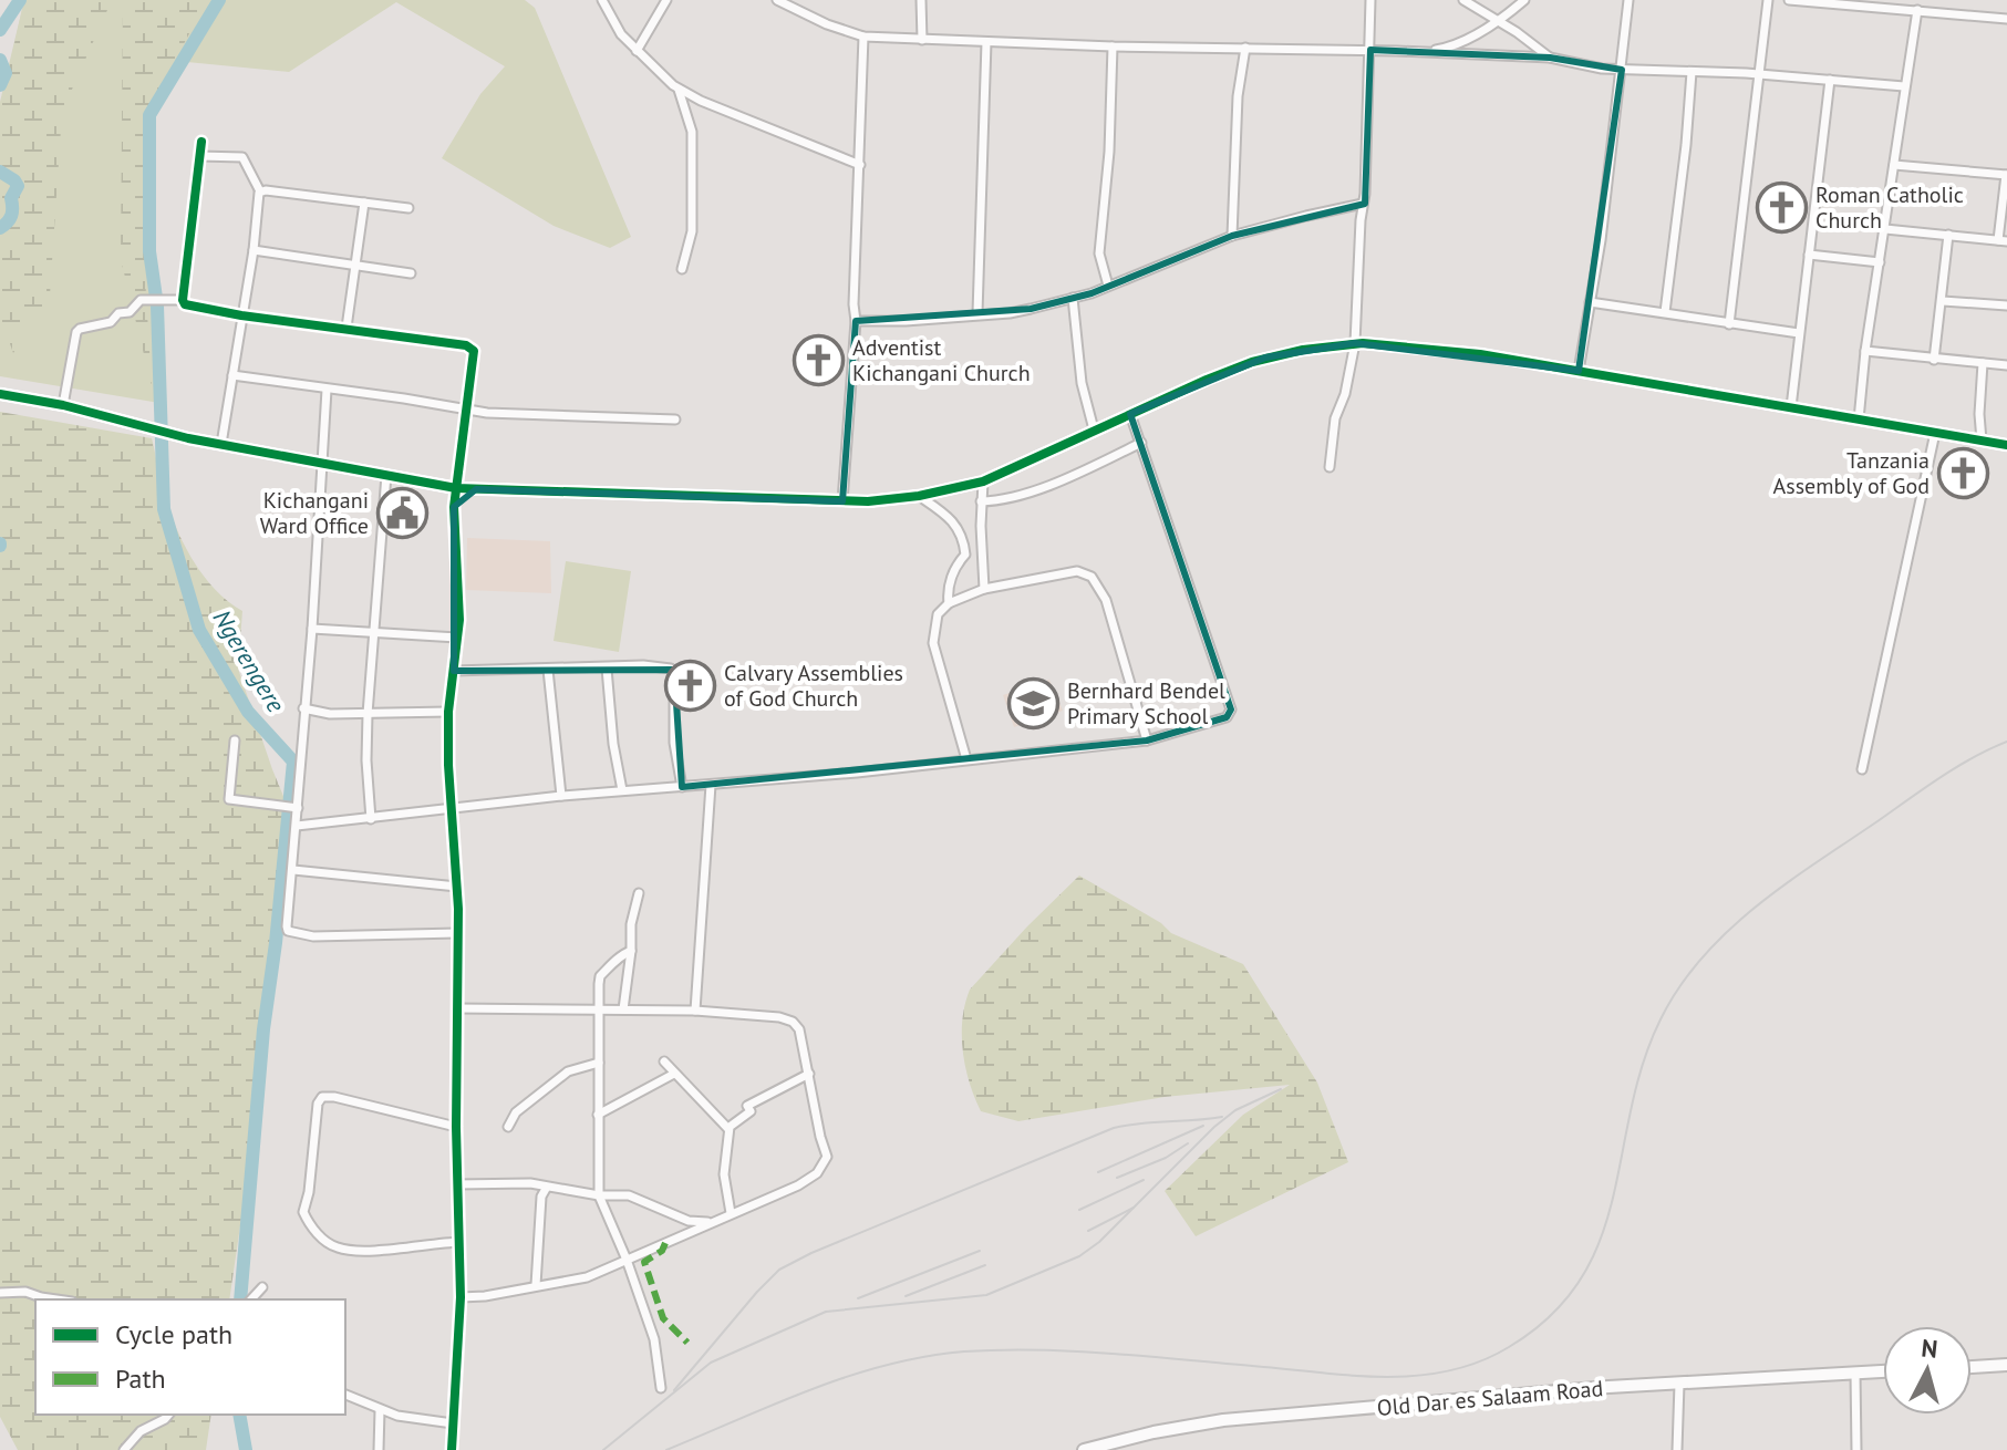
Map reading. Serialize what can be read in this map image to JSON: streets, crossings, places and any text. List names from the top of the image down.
{
  "streets": {
    "main road": ["Old Dar es Salaam Road"]
  },
  "water": ["Ngerengere"],
  "places": {
    "church": [
      "Roman Catholic Church",
      "Adventist Kichangani Church",
      "Tanzania Assembly of God",
      "Calvary Assemblies of God Church"
    ],
    "public building": ["Kichangani Ward Office"],
    "school or university": ["Bernhard Bendel Primary School"]
  },
  "legend": ["Cycle path", "Path"],
  "north": "top"
}
